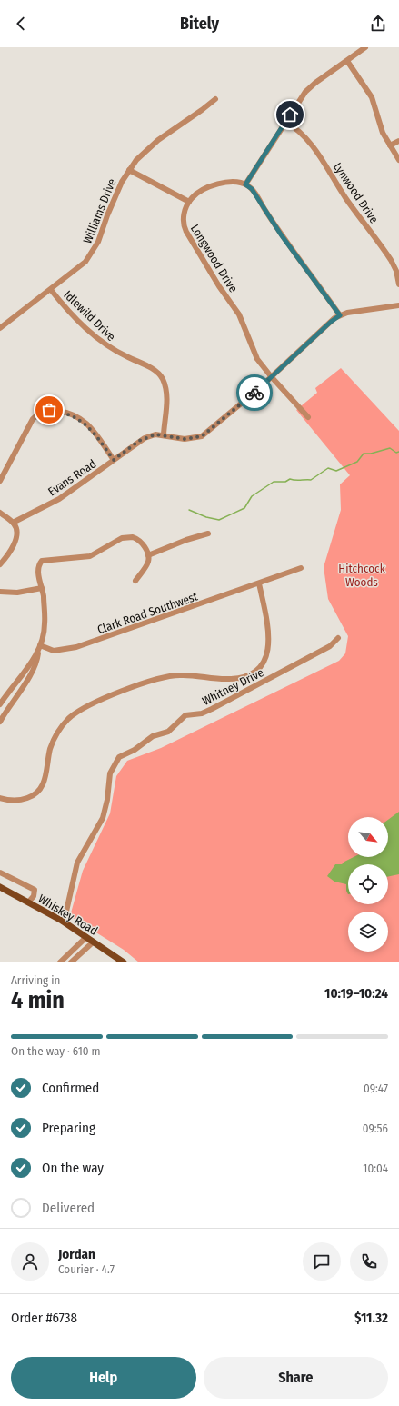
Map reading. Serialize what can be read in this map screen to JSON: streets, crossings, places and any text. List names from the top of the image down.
{
  "streets": {
    "main road": ["Whiskey Road"],
    "street": [
      "Lynwood Drive",
      "Williams Drive",
      "Longwood Drive",
      "Idlewild Drive",
      "Evans Road",
      "Clark Road Southwest",
      "Whitney Drive"
    ]
  },
  "crossings": [
    ["Williams Drive", "Idlewild Drive"],
    ["Longwood Drive", "Evans Road"],
    ["Idlewild Drive", "Evans Road"],
    ["Whitney Drive", "Whiskey Road"]
  ],
  "parks": ["Hitchcock Woods"],
  "north": "bottom right",
  "page": {
    "header": "Bitely",
    "heading": ["4 min", "Arriving in", "10:19–10:24"],
    "panel": [
      "Jordan",
      "Courier · 4.7",
      "Order #6738",
      "$11.32"
    ],
    "bar": "On the way · 610 m",
    "list": [
      ["Confirmed", "09:47"],
      ["Preparing", "09:56"],
      ["On the way", "10:04"],
      "Delivered"
    ],
    "buttons": ["Help", "Share"]
  }
}
